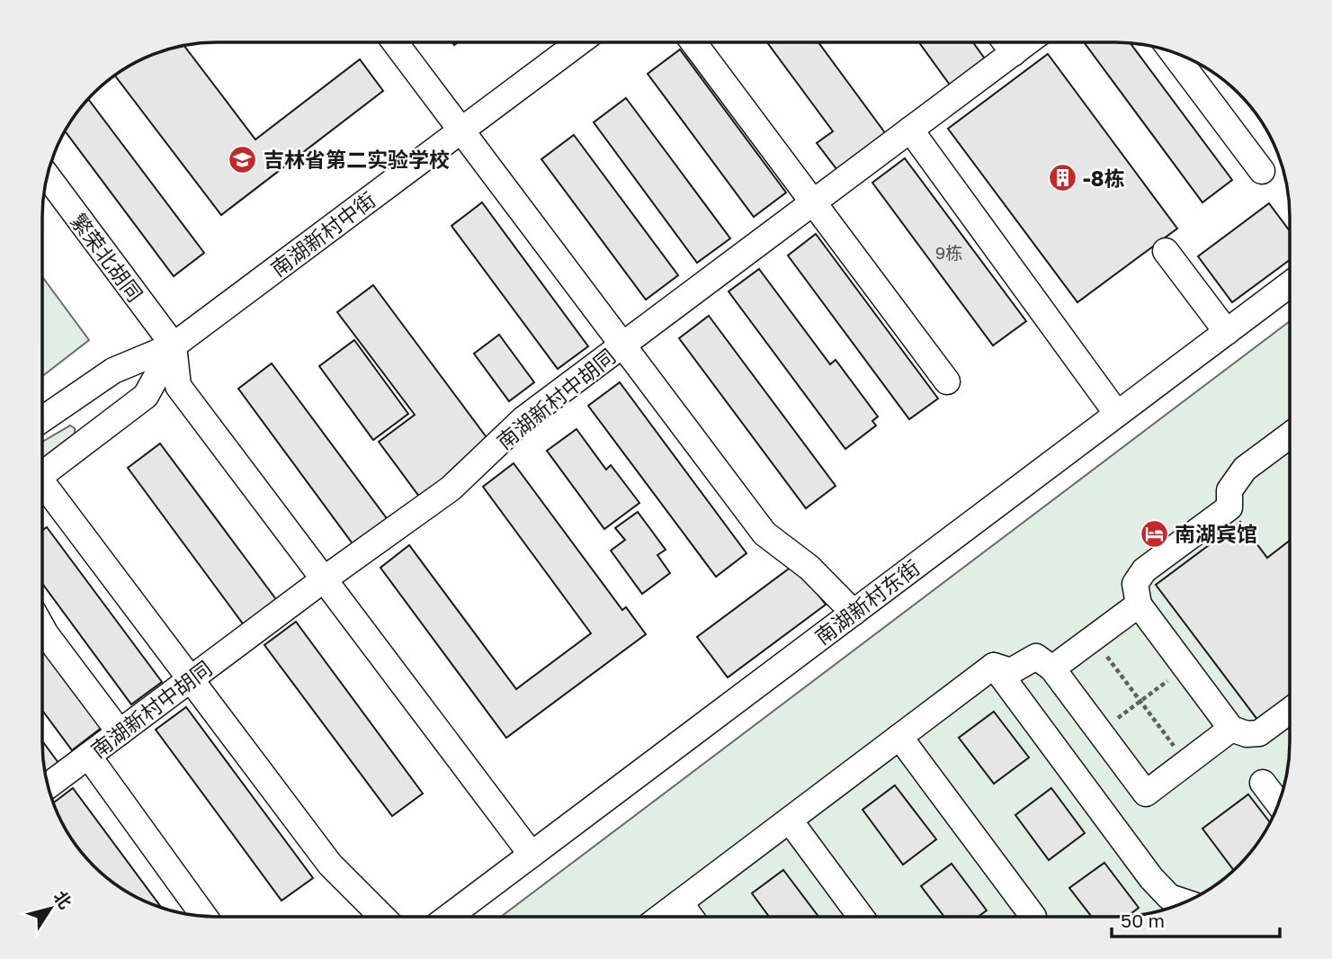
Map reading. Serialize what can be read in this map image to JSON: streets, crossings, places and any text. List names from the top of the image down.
{
  "streets": {
    "street": [
      "南湖新村中街",
      "繁荣北胡同",
      "南湖新村中胡同",
      "南湖新村东街"
    ]
  },
  "crossings": [
    ["南湖新村中街", "繁荣北胡同"]
  ],
  "places": {
    "school or university": ["吉林省第二实验学校"],
    "building": ["-8栋"],
    "hotel": ["南湖宾馆"]
  },
  "house_numbers": ["9栋"],
  "scale_bar": "50 m",
  "north": "top right"
}
